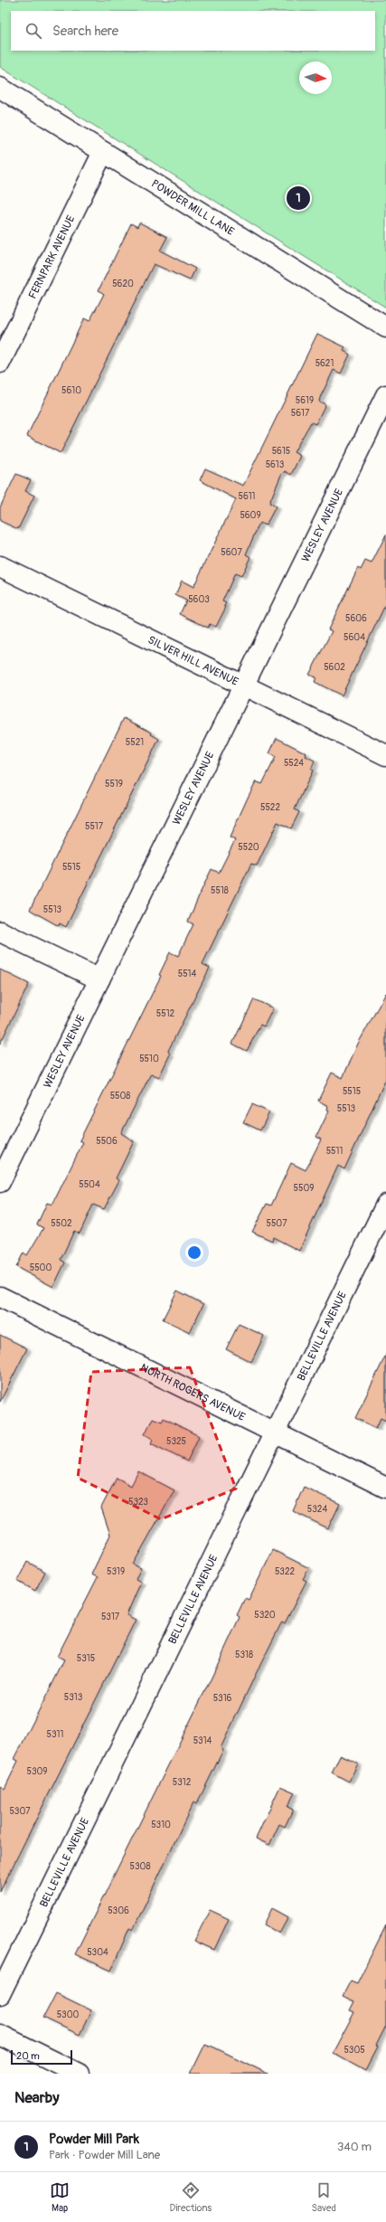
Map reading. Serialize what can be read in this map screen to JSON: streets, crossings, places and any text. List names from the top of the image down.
{
  "streets": {
    "street": [
      "POWDER MILL LANE",
      "FERNPARK AVENUE",
      "WESLEY AVENUE",
      "SILVER HILL AVENUE",
      "BELLEVILLE AVENUE",
      "NORTH ROGERS AVENUE"
    ]
  },
  "crossings": [
    ["POWDER MILL LANE", "FERNPARK AVENUE"],
    ["WESLEY AVENUE", "SILVER HILL AVENUE"],
    ["BELLEVILLE AVENUE", "NORTH ROGERS AVENUE"]
  ],
  "house_numbers": [
    "5620",
    "5621",
    "5610",
    "5619",
    "5617",
    "5615",
    "5613",
    "5611",
    "5609",
    "5607",
    "5603",
    "5606",
    "5604",
    "5602",
    "5521",
    "5524",
    "5519",
    "5522",
    "5517",
    "5520",
    "5515",
    "5518",
    "5513",
    "5514",
    "5512",
    "5510",
    "5515",
    "5508",
    "5513",
    "5506",
    "5511",
    "5504",
    "5509",
    "5502",
    "5507",
    "5500",
    "5325",
    "5323",
    "5324",
    "5319",
    "5322",
    "5320",
    "5317",
    "5318",
    "5315",
    "5313",
    "5316",
    "5311",
    "5314",
    "5309",
    "5312",
    "5307",
    "5310",
    "5308",
    "5306",
    "5304",
    "5300",
    "5305"
  ],
  "scale_bar": "20 m",
  "north": "right",
  "page": {
    "search": "Search here",
    "pins": "1",
    "scale": "20 m",
    "heading": "Nearby",
    "list": [
      {
        "mark": "1",
        "name": "Powder Mill Park",
        "note": "Park · Powder Mill Lane",
        "value": "340 m"
      }
    ],
    "nav": ["Map", "Directions", "Saved"]
  }
}
